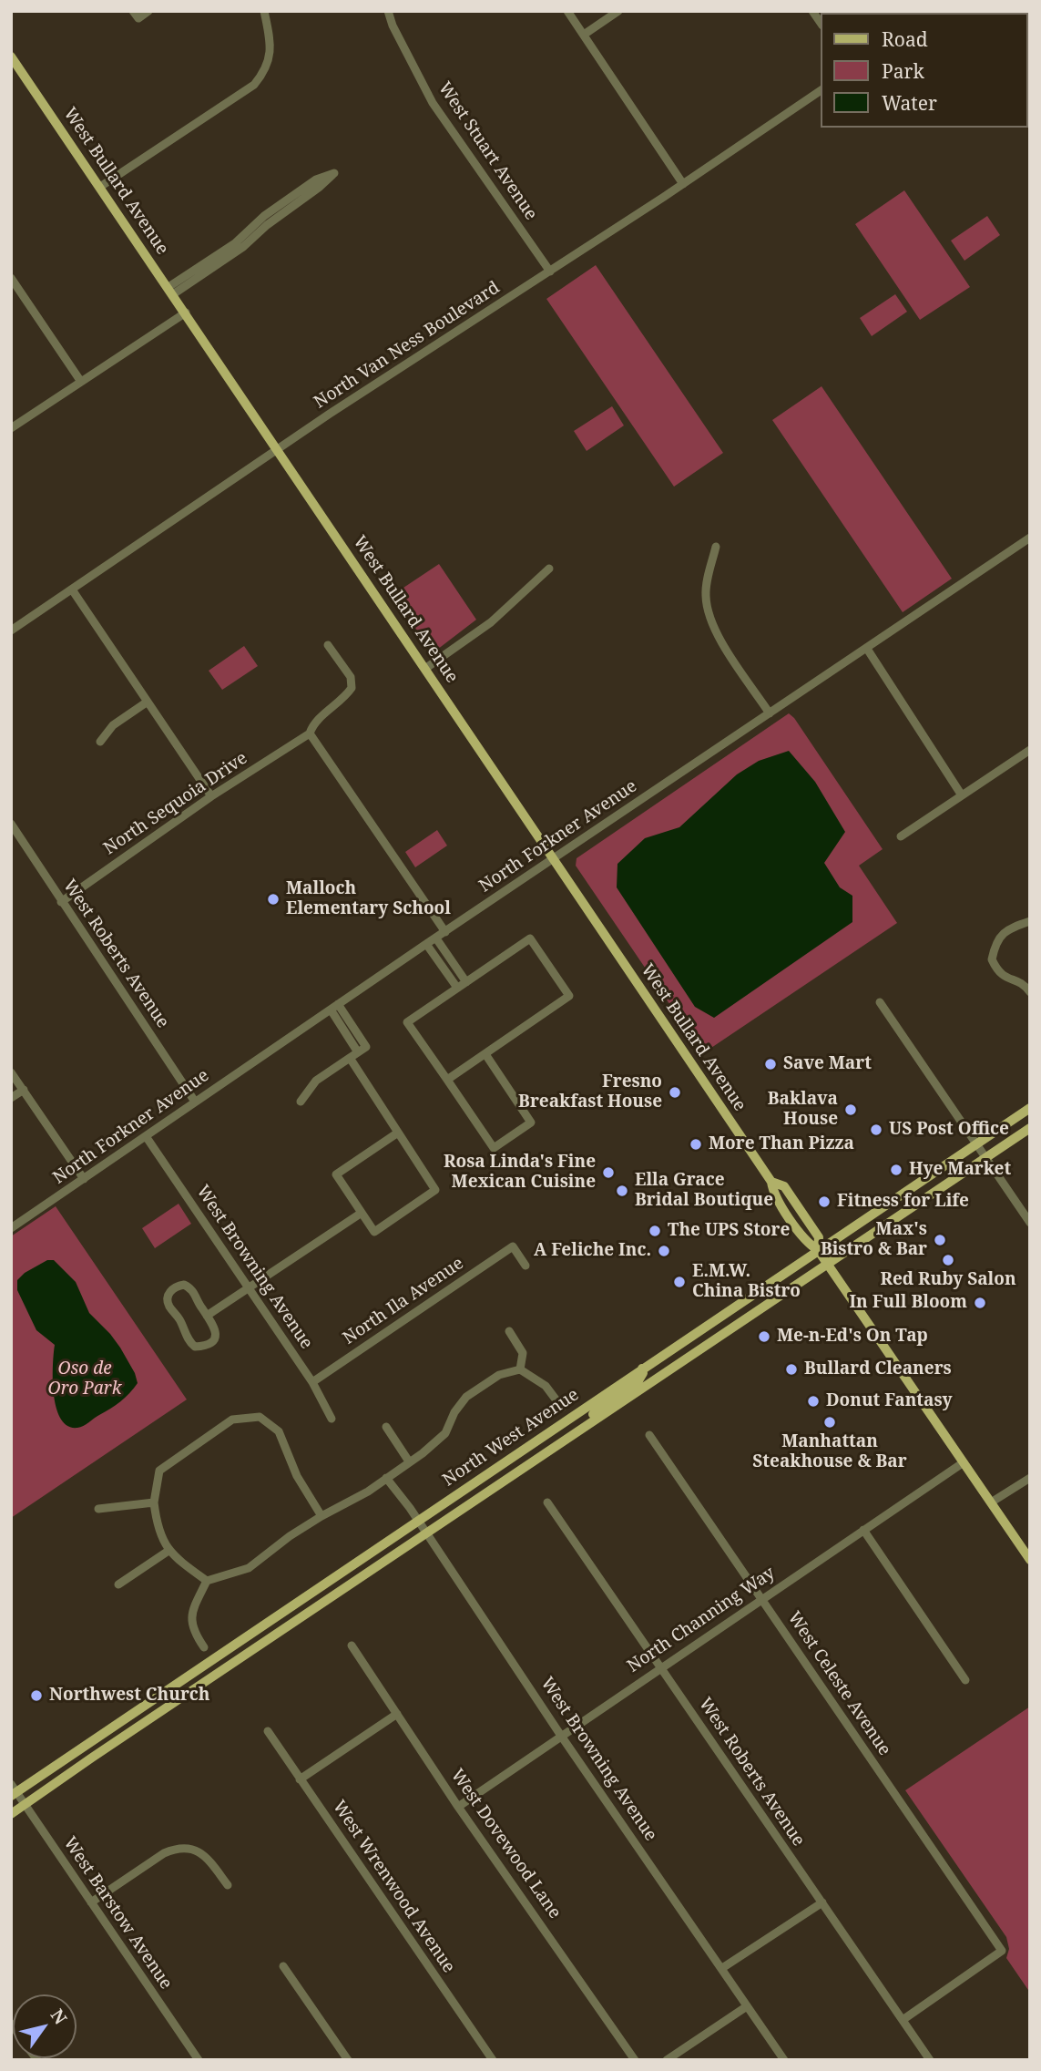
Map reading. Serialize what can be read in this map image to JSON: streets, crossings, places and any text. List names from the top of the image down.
{
  "streets": {
    "main road": ["West Bullard Avenue", "North West Avenue"],
    "street": [
      "West Stuart Avenue",
      "North Van Ness Boulevard",
      "North Sequoia Drive",
      "North Forkner Avenue",
      "West Roberts Avenue",
      "West Browning Avenue",
      "North Ila Avenue",
      "North Channing Way",
      "West Celeste Avenue",
      "West Dovewood Lane",
      "West Wrenwood Avenue",
      "West Barstow Avenue"
    ]
  },
  "crossings": [
    ["West Stuart Avenue", "North Van Ness Boulevard"],
    ["West Bullard Avenue", "North Van Ness Boulevard"],
    ["West Bullard Avenue", "North Forkner Avenue"],
    ["West Bullard Avenue", "North West Avenue"],
    ["West Bullard Avenue", "North Channing Way"],
    ["North Sequoia Drive", "West Roberts Avenue"],
    ["North Forkner Avenue", "West Roberts Avenue"],
    ["North Forkner Avenue", "West Browning Avenue"],
    ["West Roberts Avenue", "North Channing Way"],
    ["West Roberts Avenue", "West Celeste Avenue"],
    ["West Browning Avenue", "North Ila Avenue"],
    ["West Browning Avenue", "North West Avenue"],
    ["West Browning Avenue", "North Channing Way"],
    ["North West Avenue", "West Barstow Avenue"],
    ["North Channing Way", "West Celeste Avenue"],
    ["North Channing Way", "West Dovewood Lane"]
  ],
  "parks": ["Oso de Oro Park"],
  "places": [
    "Malloch Elementary School",
    "Save Mart",
    "Fresno Breakfast House",
    "Baklava House",
    "US Post Office",
    "More Than Pizza",
    "Hye Market",
    "Rosa Linda's Fine Mexican Cuisine",
    "Ella Grace Bridal Boutique",
    "Fitness for Life",
    "The UPS Store",
    "Max's Bistro & Bar",
    "A Feliche Inc.",
    "Red Ruby Salon",
    "E.M.W. China Bistro",
    "In Full Bloom",
    "Me-n-Ed's On Tap",
    "Bullard Cleaners",
    "Donut Fantasy",
    "Manhattan Steakhouse & Bar",
    "Northwest Church"
  ],
  "legend": ["Road", "Park", "Water"],
  "north": "top right"
}
